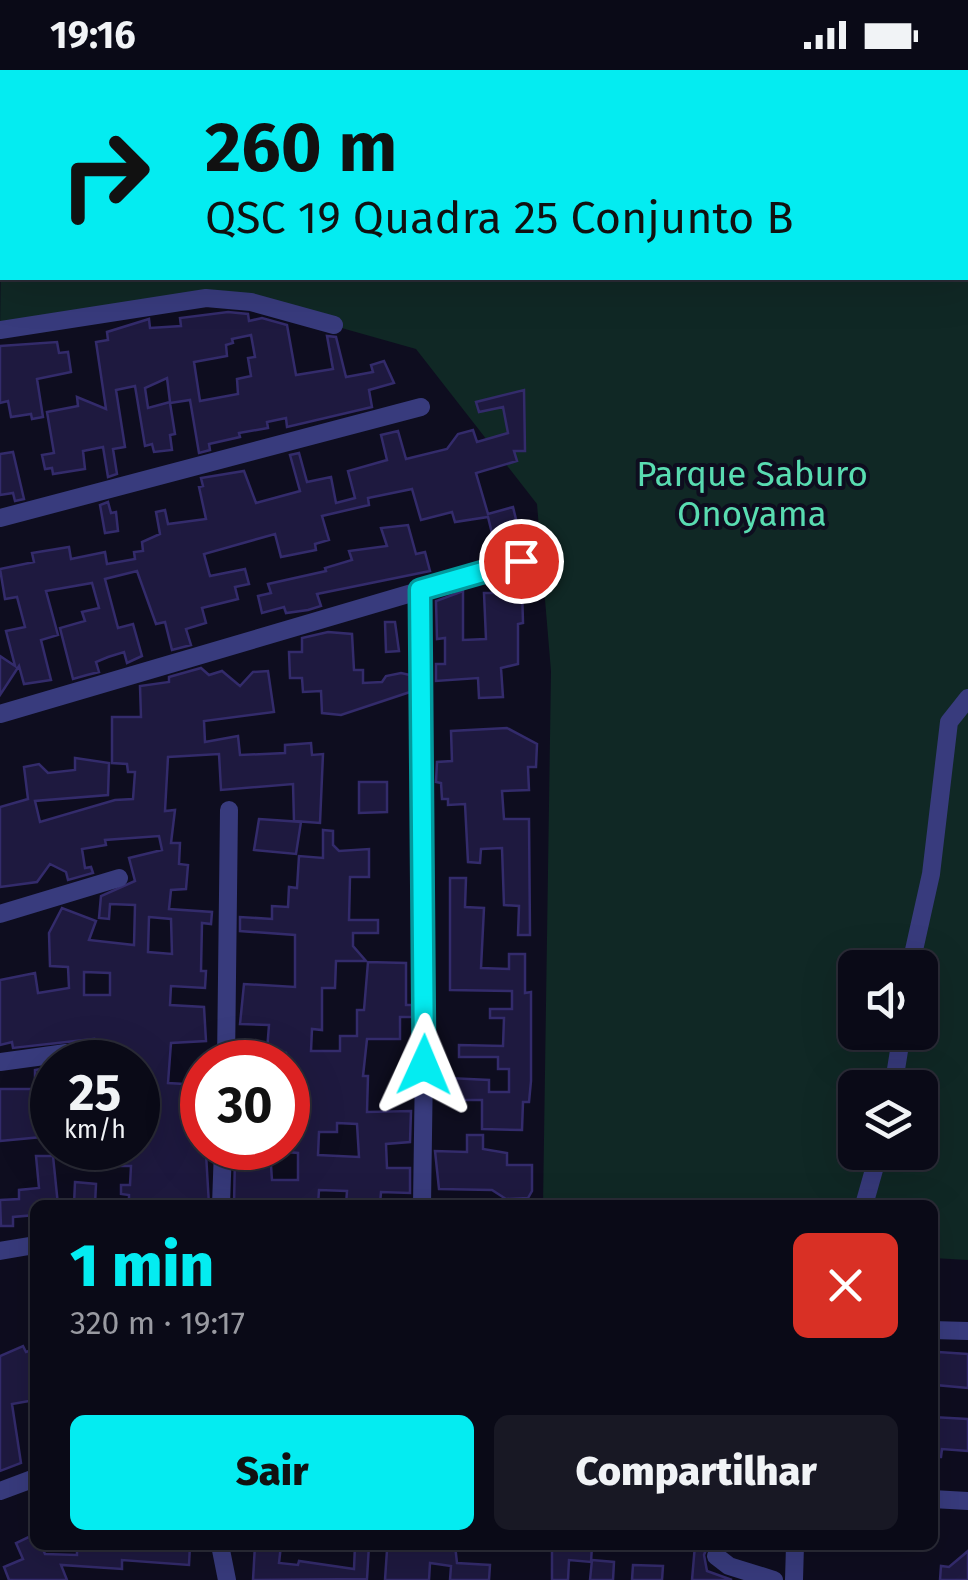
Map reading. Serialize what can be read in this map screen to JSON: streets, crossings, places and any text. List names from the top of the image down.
{
  "parks": ["Parque Saburo Onoyama"],
  "page": {
    "status": "19:16",
    "turn": ["260 m", "QSC 19 Quadra 25 Conjunto B"],
    "speed": "25 km/h",
    "limit": "30",
    "heading": ["1 min", "320 m · 19:17"],
    "buttons": ["Sair", "Compartilhar"]
  }
}
